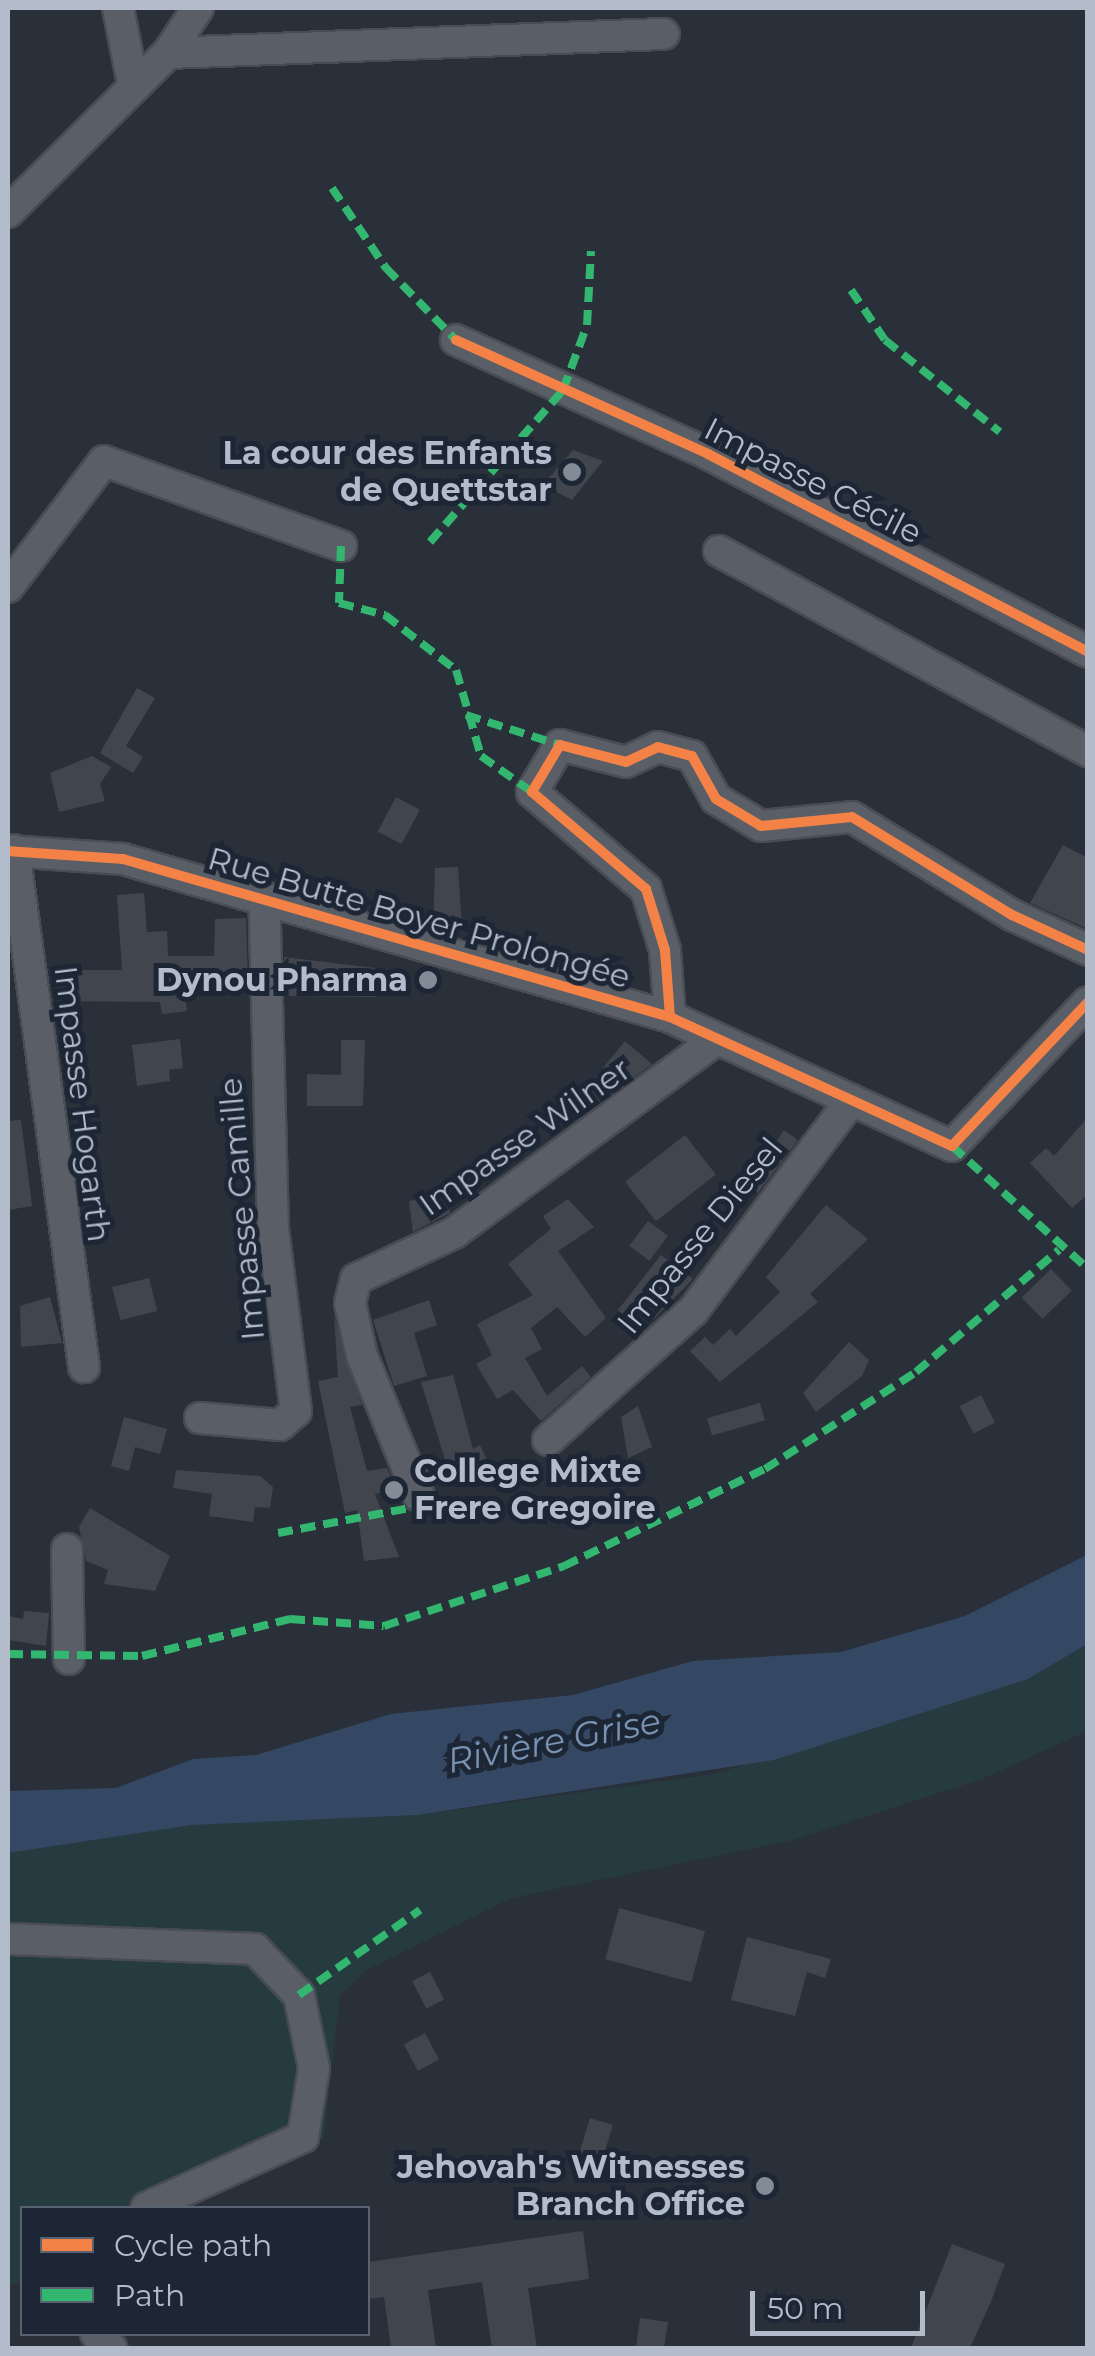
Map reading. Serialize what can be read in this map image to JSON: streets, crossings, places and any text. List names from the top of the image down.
{
  "streets": {
    "street": [
      "Impasse Cécile",
      "Rue Butte Boyer Prolongée",
      "Impasse Hogarth",
      "Impasse Wilner",
      "Impasse Camille",
      "Impasse Diesel"
    ]
  },
  "crossings": [
    ["Rue Butte Boyer Prolongée", "Impasse Hogarth"],
    ["Rue Butte Boyer Prolongée", "Impasse Wilner"],
    ["Rue Butte Boyer Prolongée", "Impasse Camille"],
    ["Rue Butte Boyer Prolongée", "Impasse Diesel"]
  ],
  "water": ["Rivière Grise"],
  "places": [
    "La cour des Enfants de Quettstar",
    "Dynou Pharma",
    "College Mixte Frere Gregoire",
    "Jehovah's Witnesses Branch Office"
  ],
  "legend": ["Cycle path", "Path"],
  "scale_bar": "50 m"
}
